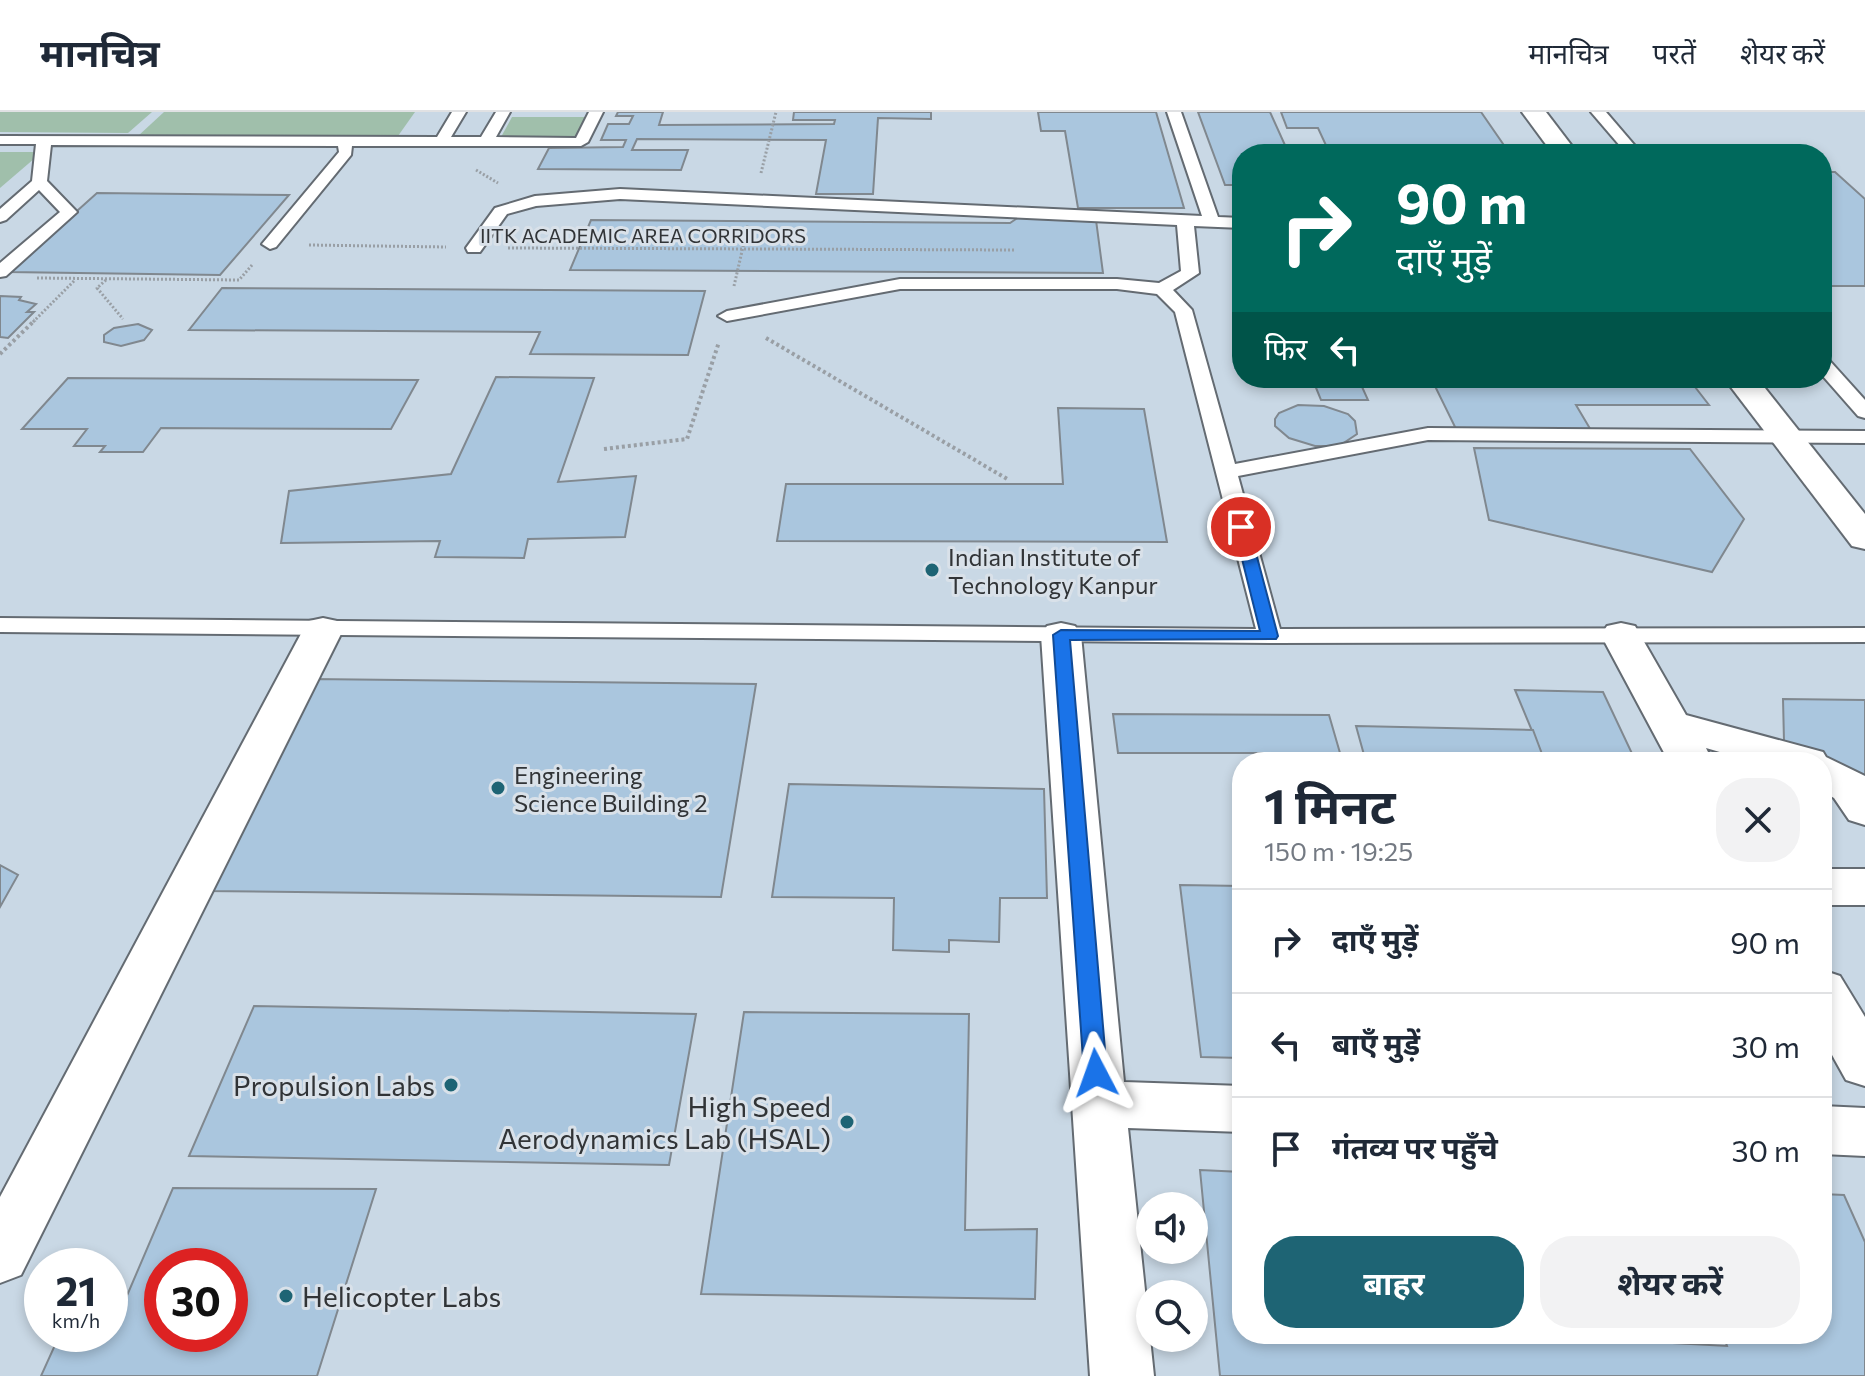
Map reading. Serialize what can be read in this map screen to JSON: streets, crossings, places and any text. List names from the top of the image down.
{
  "streets": {
    "path": ["IITK ACADEMIC AREA CORRIDORS"]
  },
  "places": [
    "Indian Institute of Technology Kanpur",
    "Engineering Science Building 2",
    "Propulsion Labs",
    "High Speed Aerodynamics Lab (HSAL)",
    "Helicopter Labs"
  ],
  "page": {
    "header": "मानचित्र",
    "nav": ["मानचित्र", "परतें", "शेयर करें"],
    "turn": ["90 m", "दाएँ मुड़ें"],
    "then": "फिर",
    "heading": ["1 मिनट", "150 m · 19:25"],
    "list": [
      {
        "name": "दाएँ मुड़ें",
        "value": "90 m"
      },
      {
        "name": "बाएँ मुड़ें",
        "value": "30 m"
      },
      {
        "name": "गंतव्य पर पहुँचे",
        "value": "30 m"
      }
    ],
    "buttons": ["बाहर", "शेयर करें"],
    "speed": "21 km/h",
    "limit": "30"
  }
}
